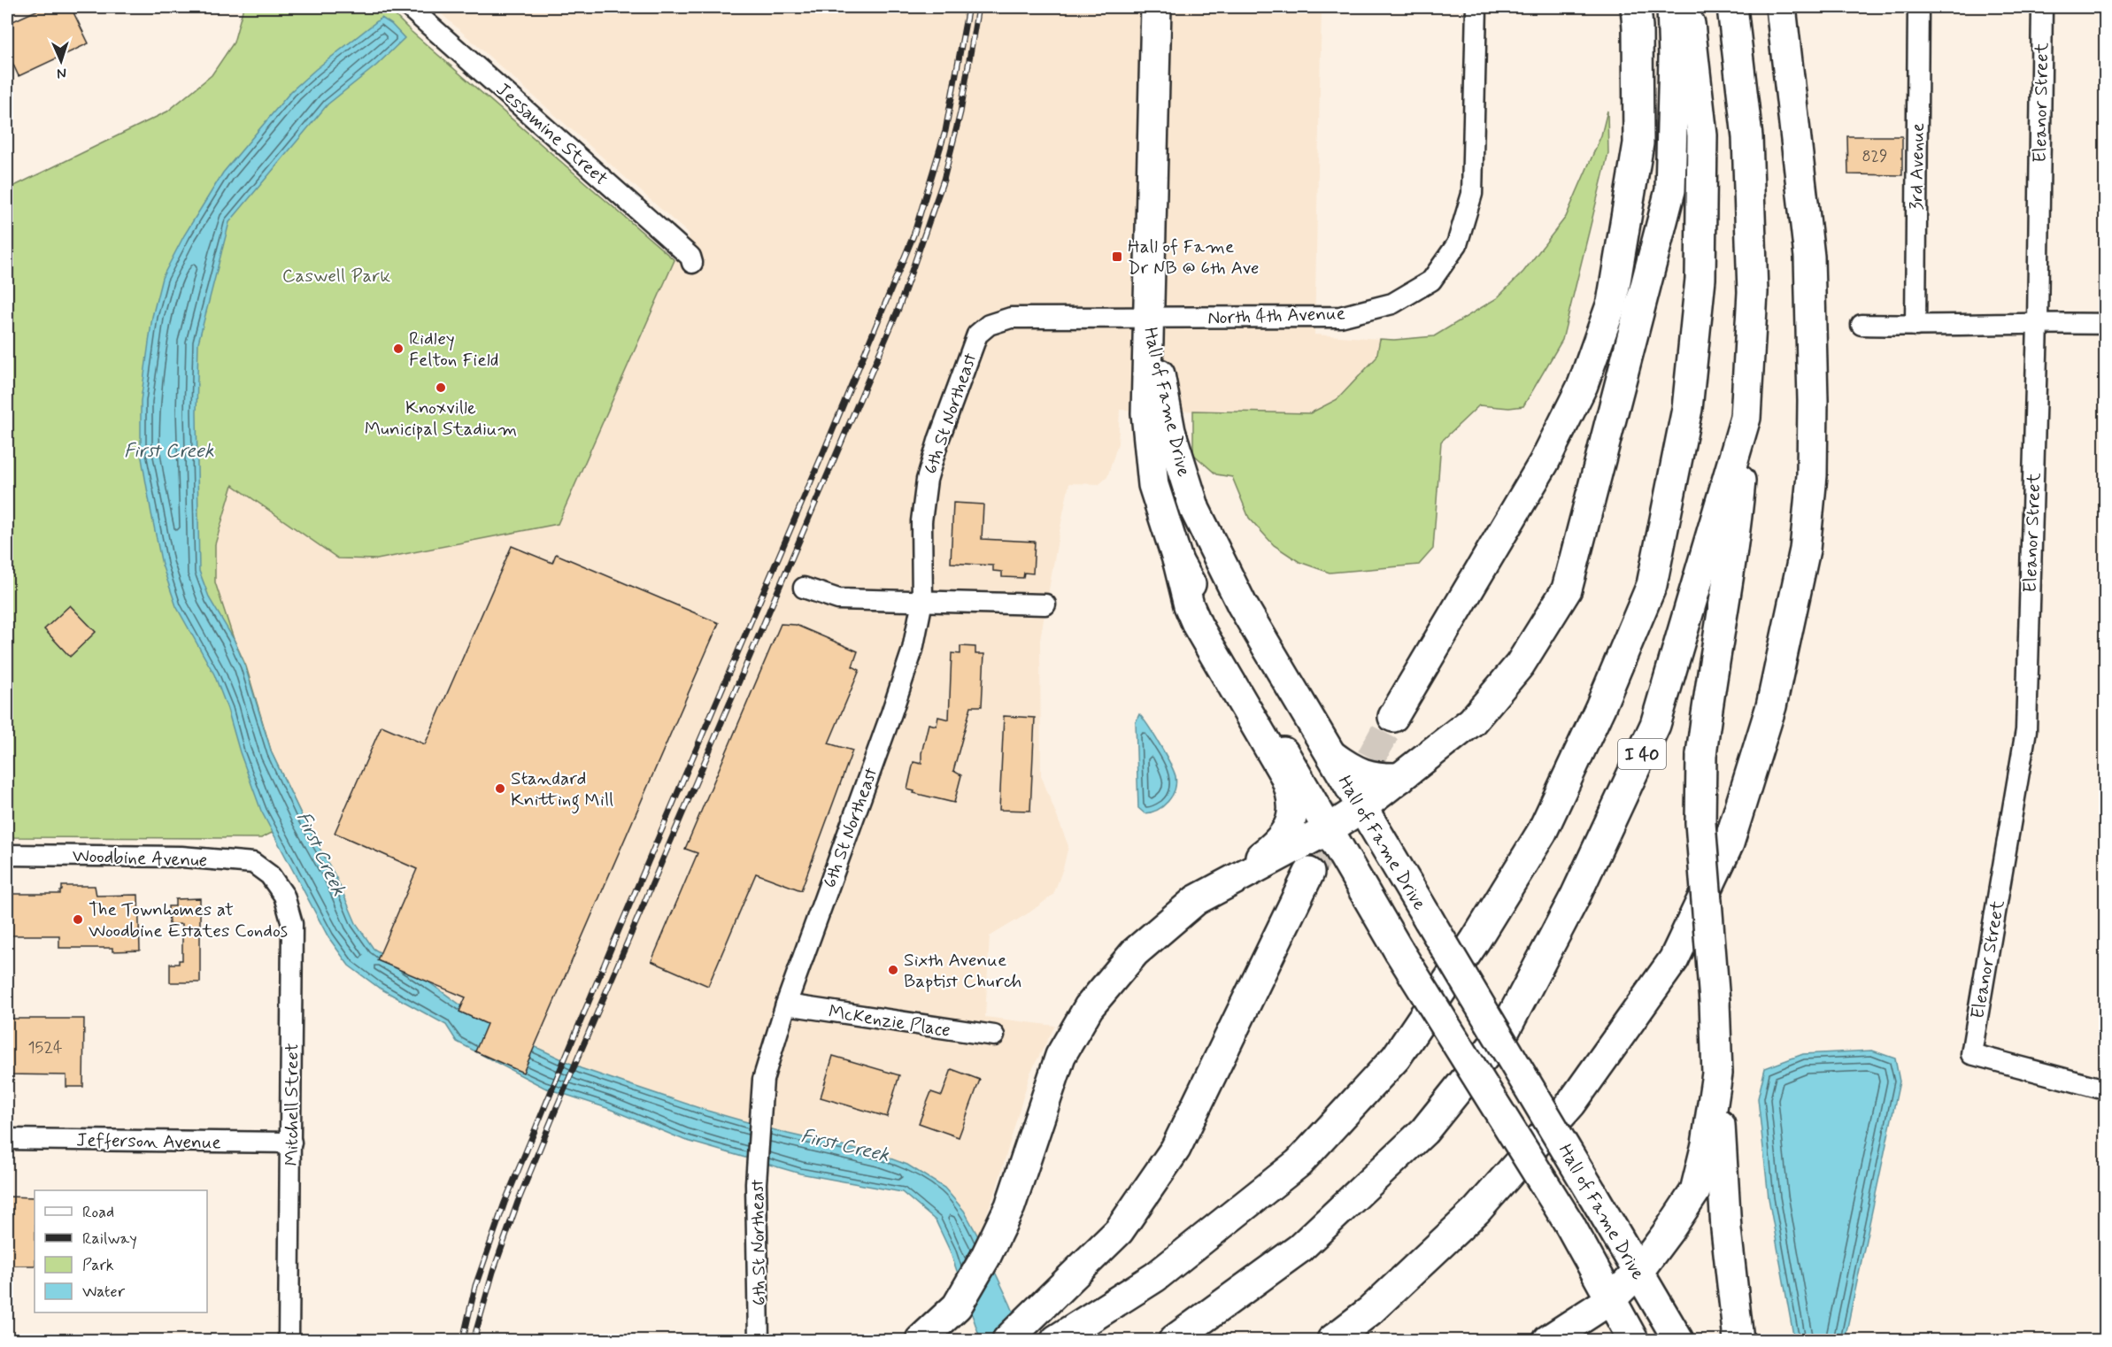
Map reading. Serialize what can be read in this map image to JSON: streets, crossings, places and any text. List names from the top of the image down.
{
  "streets": {
    "main road": ["Hall of Fame Drive", "I 40"],
    "street": [
      "Eleanor Street",
      "Jessamine Street",
      "3rd Avenue",
      "North 4th Avenue",
      "6th St Northeast",
      "Woodbine Avenue",
      "McKenzie Place",
      "Mitchell Street",
      "Jefferson Avenue"
    ]
  },
  "crossings": [
    ["North 4th Avenue", "Hall of Fame Drive"],
    ["North 4th Avenue", "6th St Northeast"],
    ["6th St Northeast", "McKenzie Place"],
    ["Woodbine Avenue", "Mitchell Street"],
    ["Mitchell Street", "Jefferson Avenue"]
  ],
  "water": ["First Creek"],
  "parks": ["Caswell Park"],
  "places": {
    "transit": ["Hall of Fame Dr NB @ 6th Ave"],
    "other": [
      "Ridley Felton Field",
      "Knoxville Municipal Stadium",
      "Standard Knitting Mill",
      "The Townhomes at Woodbine Estates Condos",
      "Sixth Avenue Baptist Church"
    ]
  },
  "house_numbers": ["829", "1524"],
  "legend": [
    "Road",
    "Railway",
    "Park",
    "Water"
  ],
  "north": "bottom"
}
